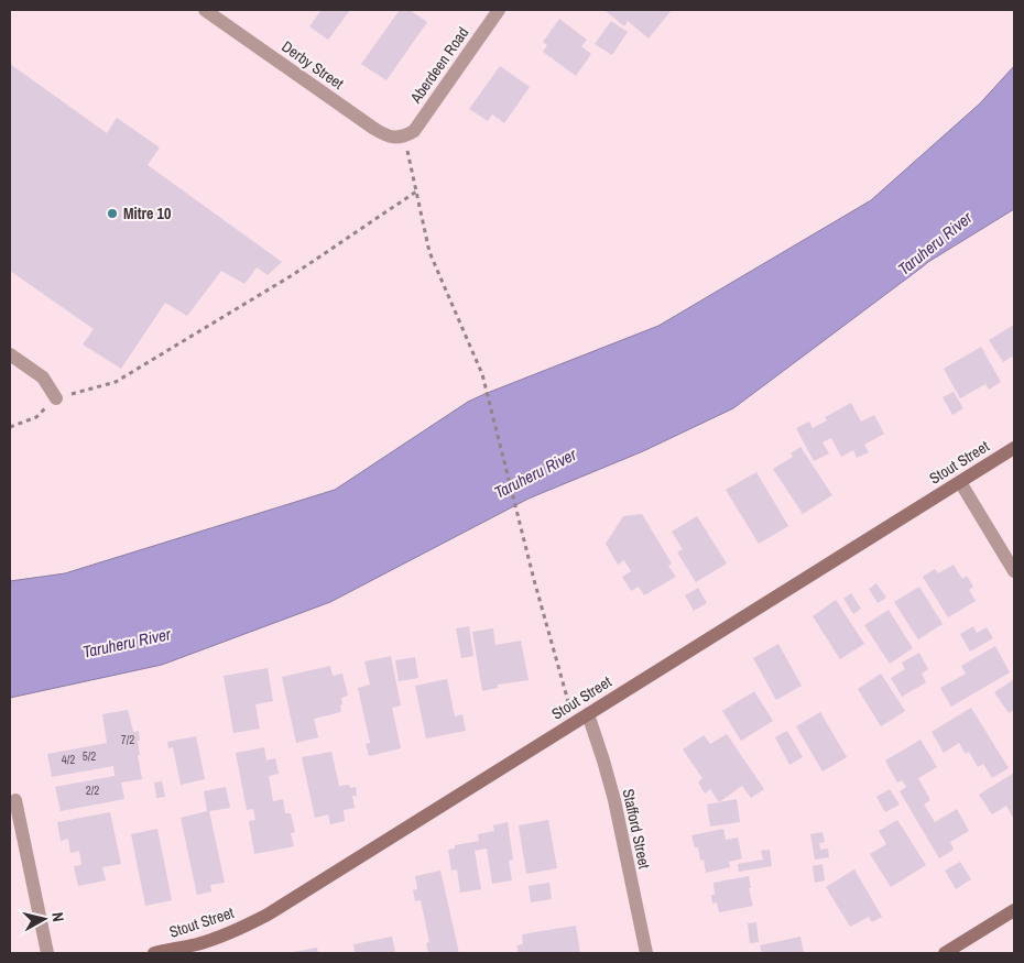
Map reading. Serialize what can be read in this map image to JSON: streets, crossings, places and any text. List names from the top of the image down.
{
  "streets": {
    "street": [
      "Derby Street",
      "Aberdeen Road",
      "Stout Street",
      "Stafford Street"
    ]
  },
  "crossings": [
    ["Derby Street", "Aberdeen Road"],
    ["Stout Street", "Stafford Street"]
  ],
  "water": ["Taruheru River"],
  "places": ["Mitre 10"],
  "house_numbers": [
    "7/2",
    "5/2",
    "4/2",
    "2/2"
  ],
  "north": "right"
}
